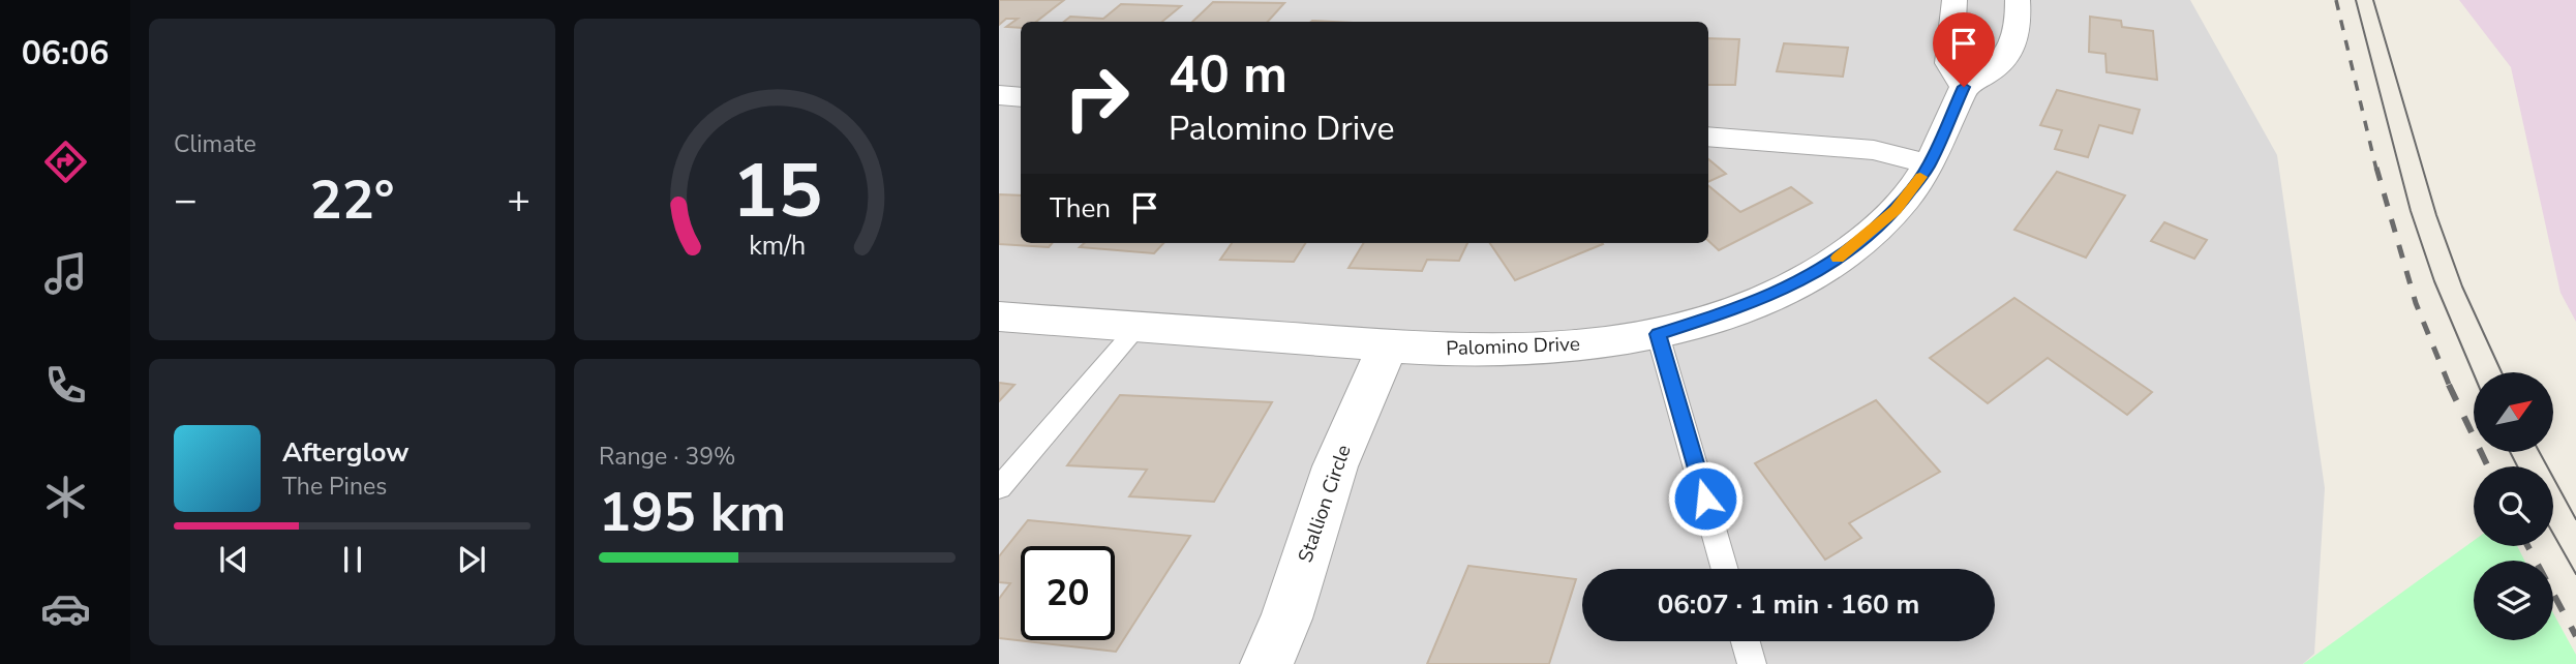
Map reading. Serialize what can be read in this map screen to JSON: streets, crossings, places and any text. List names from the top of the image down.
{
  "streets": {
    "street": ["Palomino Drive", "Stallion Circle"]
  },
  "crossings": [
    ["Palomino Drive", "Stallion Circle"]
  ],
  "north": "top right",
  "page": {
    "tabs": "06:06",
    "tile": [
      "Climate",
      ["Range · 39%", "195 km"]
    ],
    "turn": ["40 m", "Palomino Drive"],
    "heat": ["−", "22°", "+"],
    "then": "Then",
    "song": ["Afterglow", "The Pines"],
    "limit": "20",
    "trip": "06:07 · 1 min · 160 m",
    "gauge": ["15", "km/h"]
  }
}
